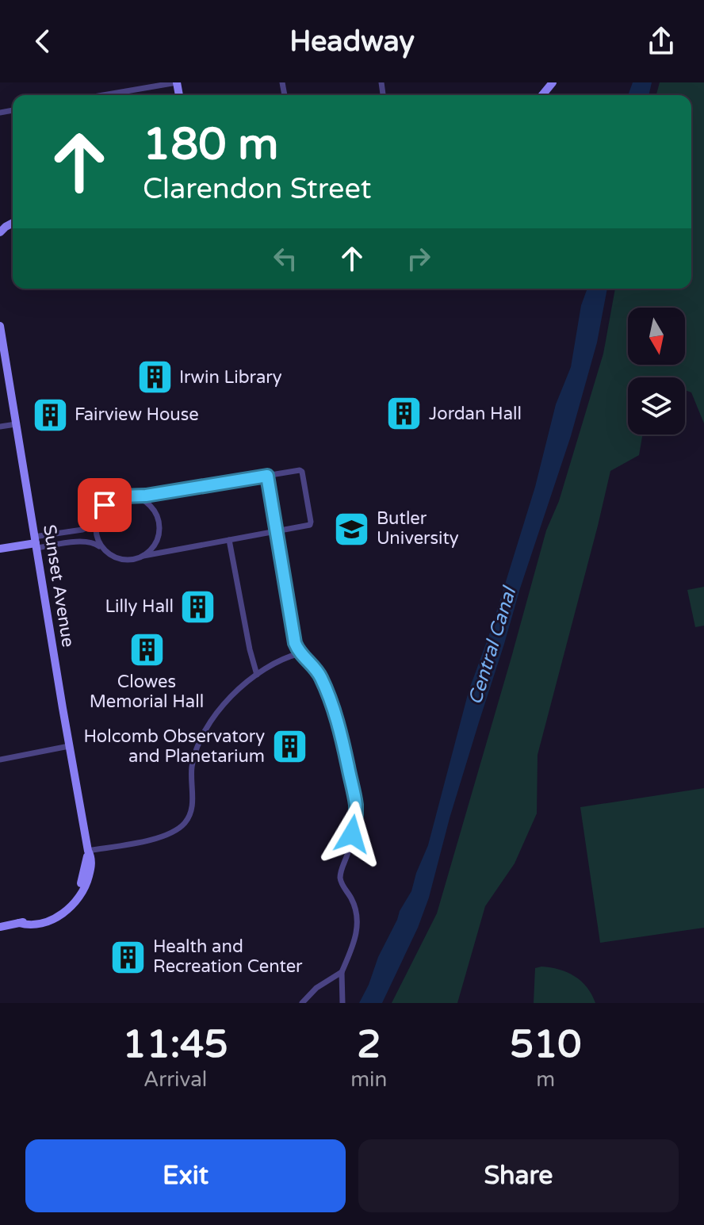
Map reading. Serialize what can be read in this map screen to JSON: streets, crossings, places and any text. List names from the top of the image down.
{
  "streets": {
    "street": ["Sunset Avenue"]
  },
  "water": ["Central Canal"],
  "places": {
    "building": [
      "Irwin Library",
      "Jordan Hall",
      "Fairview House",
      "Lilly Hall",
      "Clowes Memorial Hall",
      "Holcomb Observatory and Planetarium",
      "Health and Recreation Center"
    ],
    "school or university": ["Butler University"]
  },
  "north": "bottom",
  "page": {
    "header": "Headway",
    "turn": ["180 m", "Clarendon Street"],
    "eta": [
      "11:45",
      "Arrival",
      "2",
      "min",
      "510",
      "m"
    ],
    "buttons": ["Exit", "Share"]
  }
}
